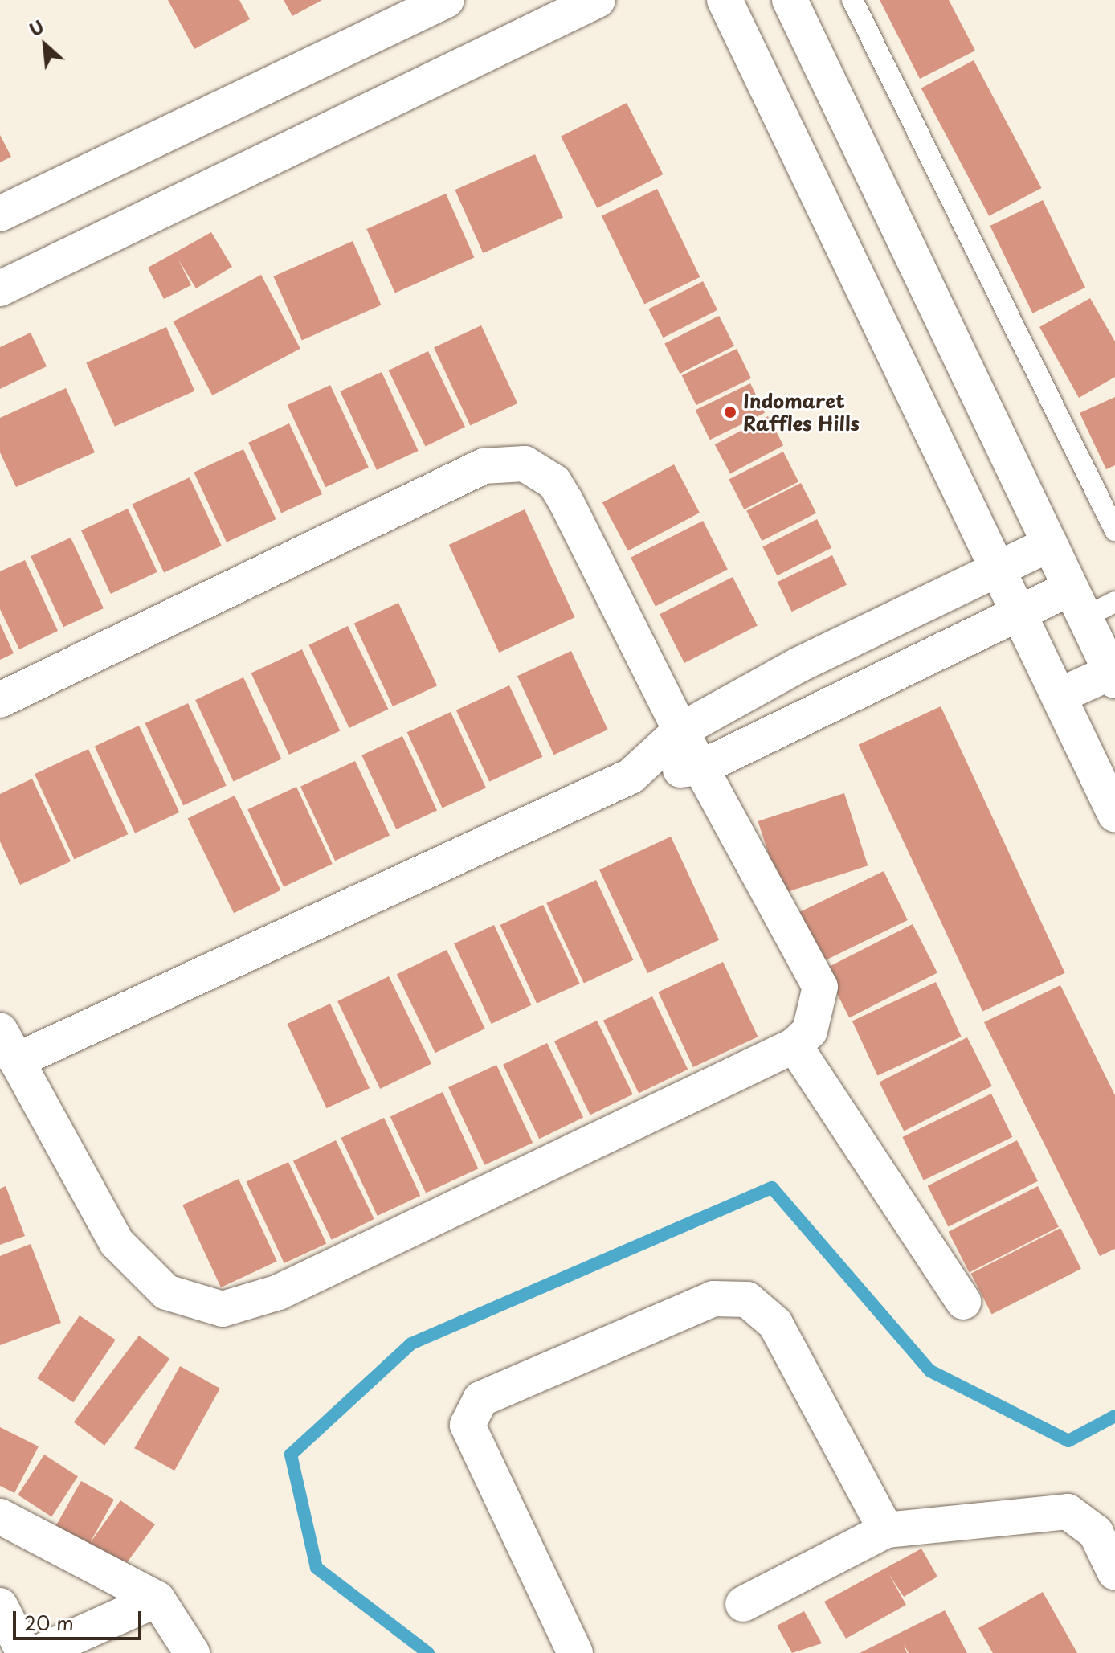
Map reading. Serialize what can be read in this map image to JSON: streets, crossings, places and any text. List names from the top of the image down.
{
  "places": ["Indomaret Raffles Hills"],
  "scale_bar": "20 m",
  "north": "top left"
}
